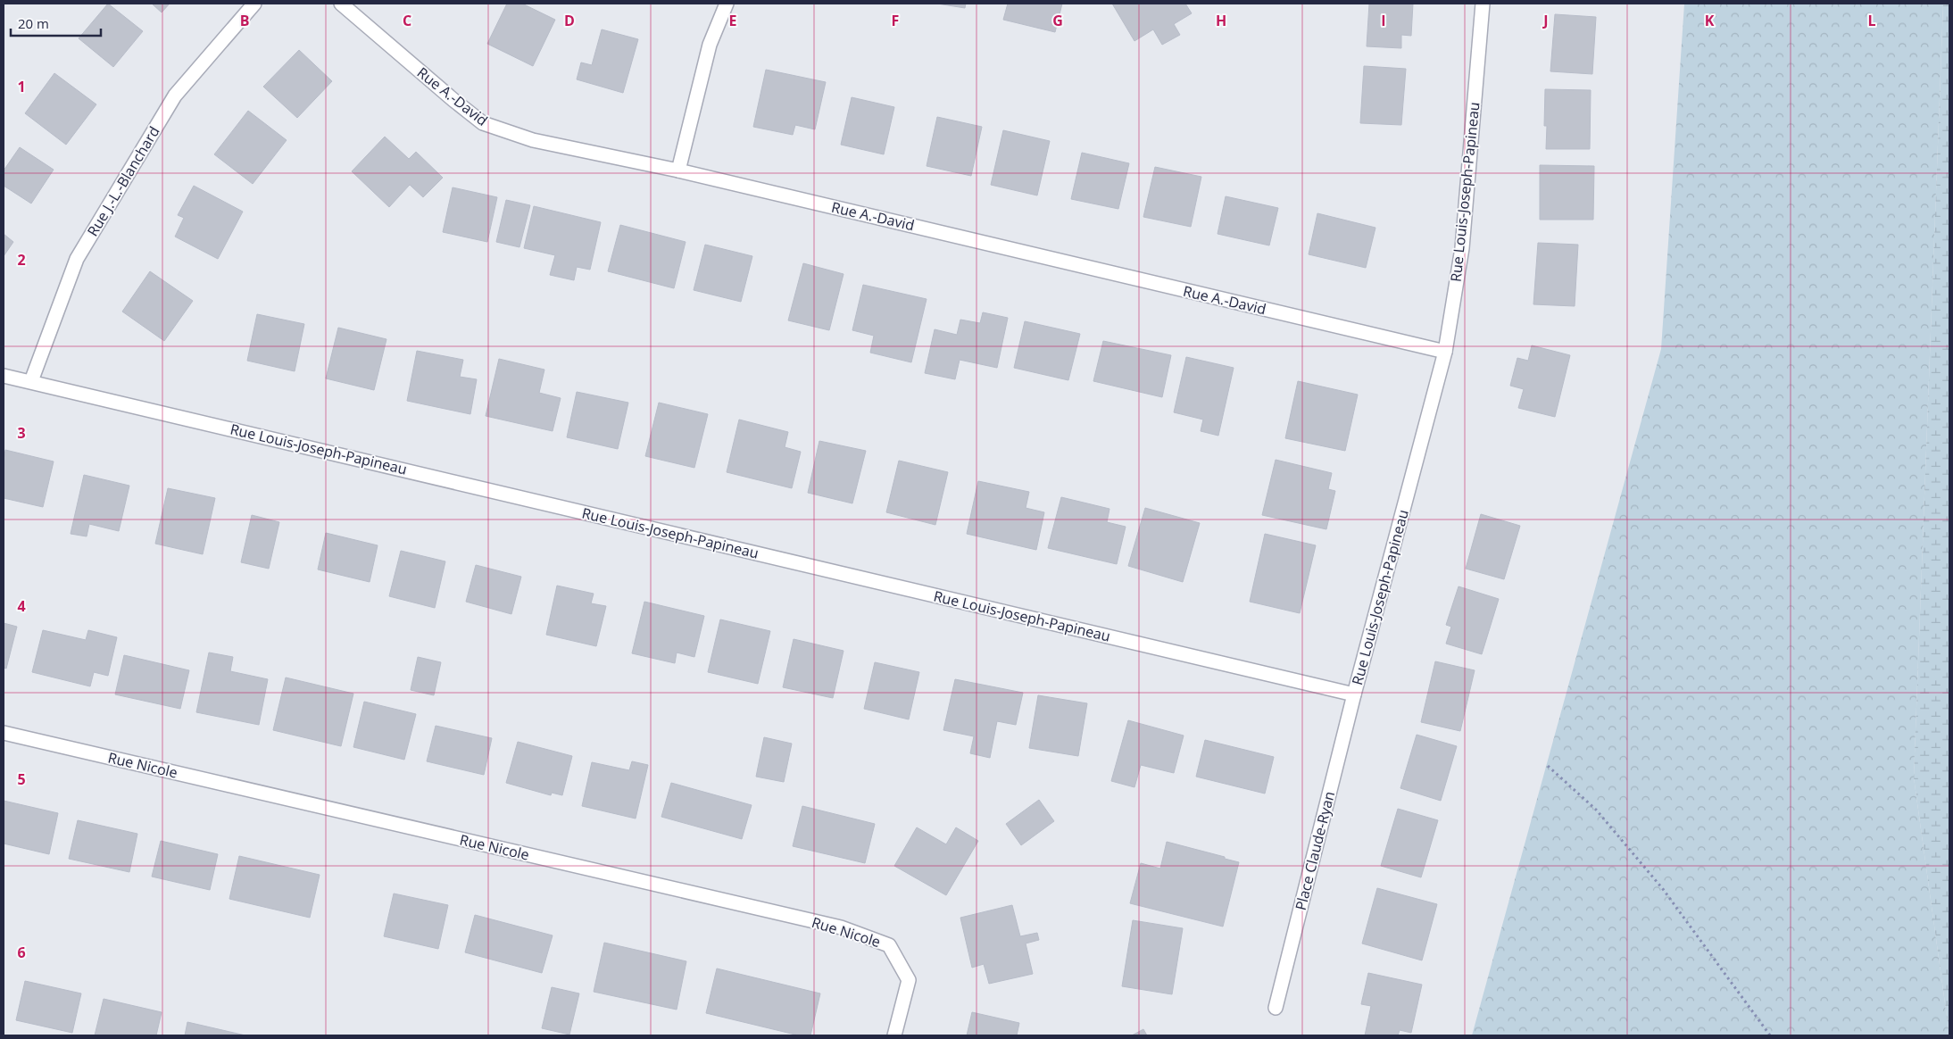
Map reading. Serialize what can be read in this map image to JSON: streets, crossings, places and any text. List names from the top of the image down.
{
  "streets": {
    "street": [
      "Rue A.-David",
      "Rue J.-L.-Blanchard",
      "Rue Louis-Joseph-Papineau",
      "Rue Nicole",
      "Place Claude-Ryan"
    ]
  },
  "crossings": [
    ["Rue A.-David", "Rue Louis-Joseph-Papineau"],
    ["Rue J.-L.-Blanchard", "Rue Louis-Joseph-Papineau"],
    ["Rue Louis-Joseph-Papineau", "Place Claude-Ryan"]
  ],
  "scale_bar": "20 m",
  "grid": {
    "columns": [
      "B",
      "C",
      "D",
      "E",
      "F",
      "G",
      "H",
      "I",
      "J",
      "K",
      "L"
    ],
    "rows": [
      "1",
      "2",
      "3",
      "4",
      "5",
      "6"
    ]
  }
}
